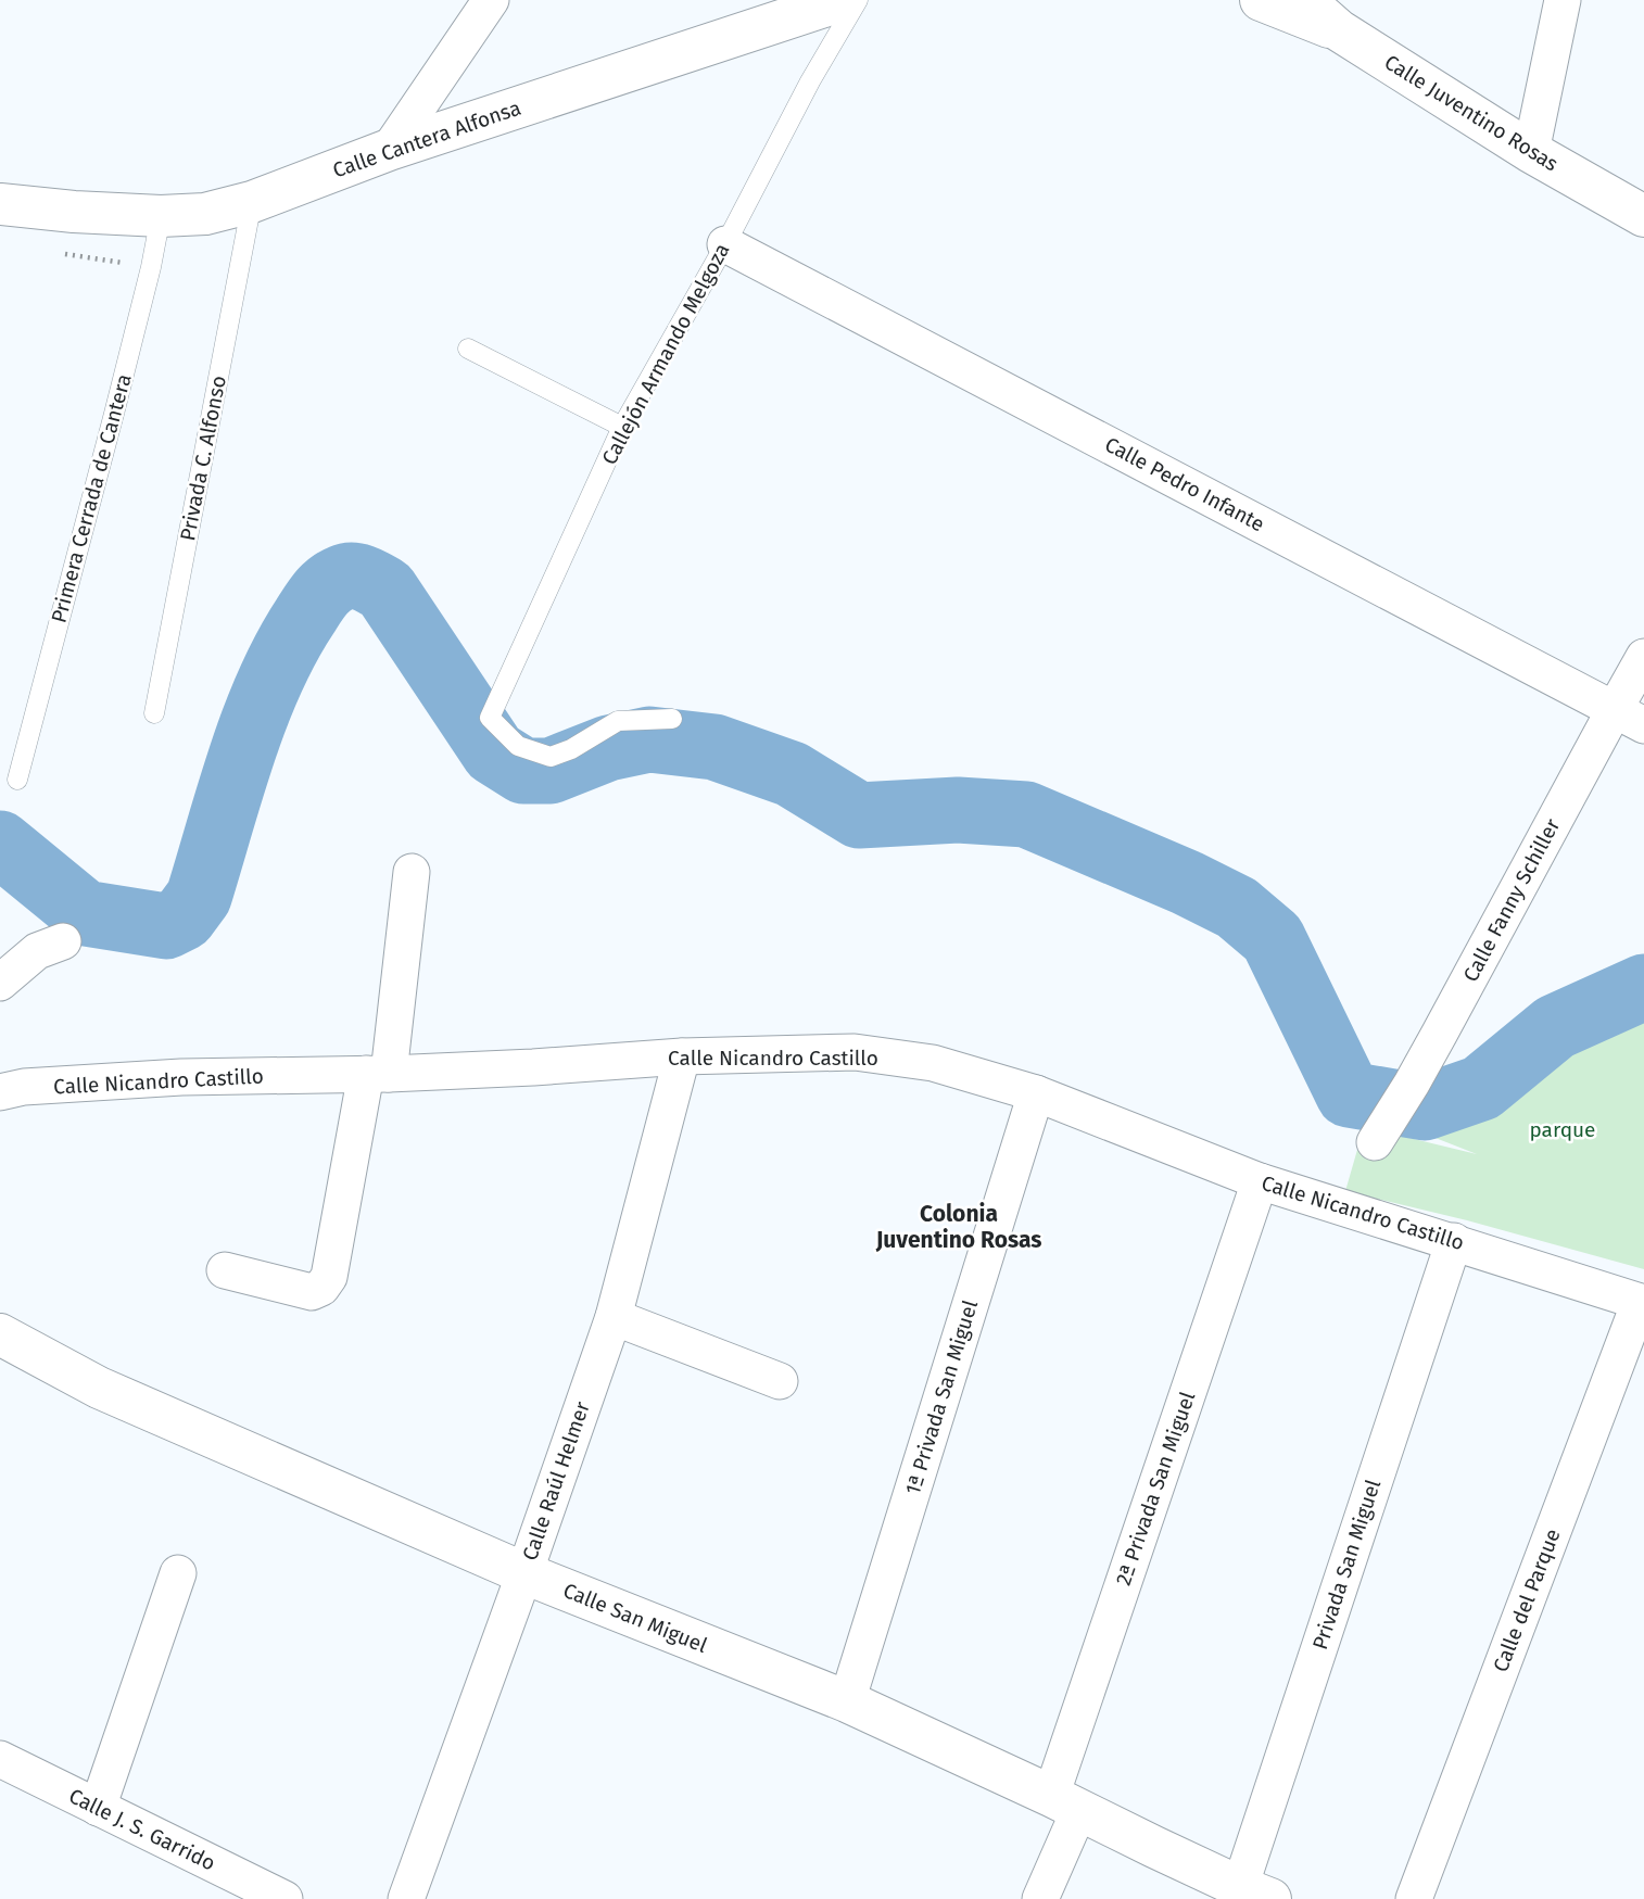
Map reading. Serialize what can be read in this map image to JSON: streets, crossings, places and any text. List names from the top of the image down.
{
  "streets": {
    "street": [
      "Calle Juventino Rosas",
      "Calle Cantera Alfonsa",
      "Calle Pedro Infante",
      "Calle Fanny Schiller",
      "Calle Nicandro Castillo",
      "1ª Privada San Miguel",
      "Calle Raúl Helmer",
      "2ª Privada San Miguel",
      "Privada San Miguel",
      "Calle del Parque",
      "Calle San Miguel",
      "Calle J. S. Garrido"
    ],
    "lane": ["Callejón Armando Melgoza", "Privada C. Alfonso", "Primera Cerrada de Cantera"]
  },
  "crossings": [
    ["Calle Cantera Alfonsa", "Privada C. Alfonso"],
    ["Calle Cantera Alfonsa", "Primera Cerrada de Cantera"],
    ["Callejón Armando Melgoza", "Calle Pedro Infante"],
    ["Calle Pedro Infante", "Calle Fanny Schiller"],
    ["Calle Nicandro Castillo", "1ª Privada San Miguel"],
    ["Calle Nicandro Castillo", "Calle Raúl Helmer"],
    ["Calle Nicandro Castillo", "2ª Privada San Miguel"],
    ["Calle Nicandro Castillo", "Privada San Miguel"],
    ["Calle Nicandro Castillo", "Calle del Parque"],
    ["1ª Privada San Miguel", "Calle San Miguel"],
    ["Calle Raúl Helmer", "Calle San Miguel"],
    ["2ª Privada San Miguel", "Calle San Miguel"],
    ["Privada San Miguel", "Calle San Miguel"]
  ],
  "districts": ["Colonia Juventino Rosas"],
  "parks": ["parque"]
}
